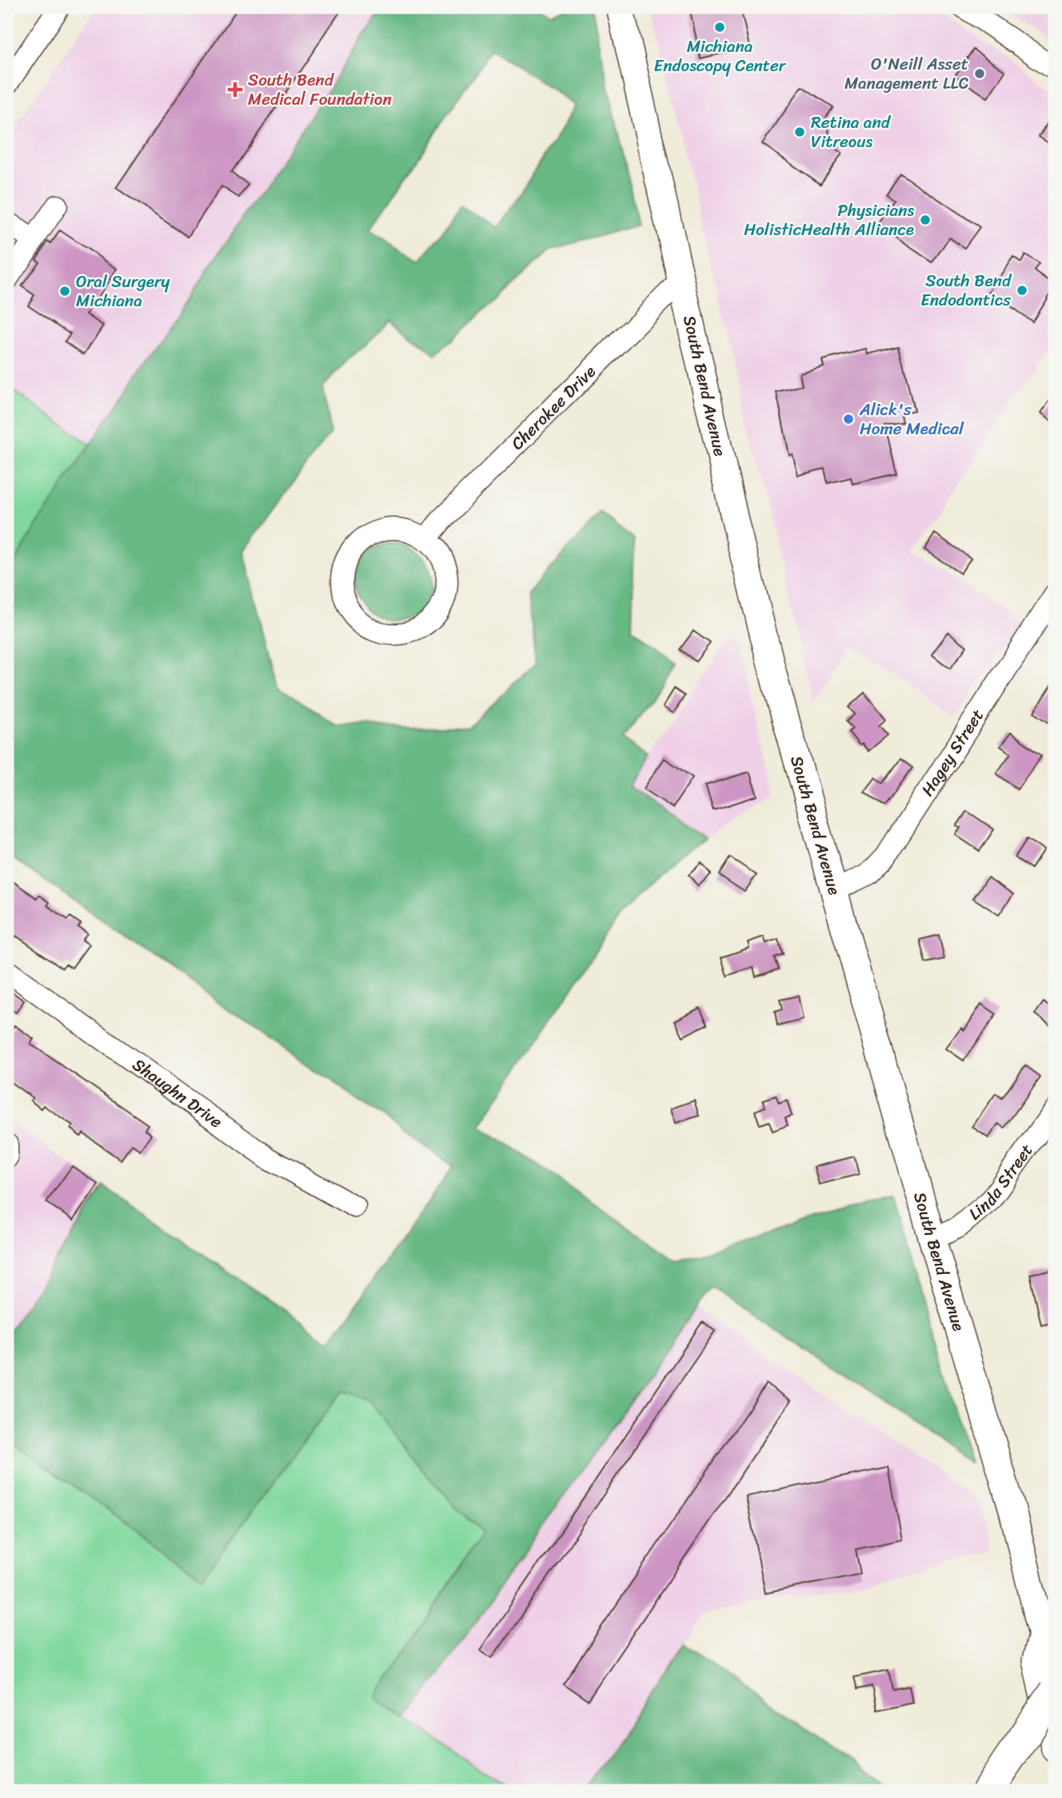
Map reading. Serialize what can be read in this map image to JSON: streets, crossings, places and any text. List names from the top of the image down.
{
  "streets": {
    "main road": ["South Bend Avenue"],
    "street": [
      "Cherokee Drive",
      "Hagey Street",
      "Shaughn Drive",
      "Linda Street"
    ]
  },
  "crossings": [
    ["South Bend Avenue", "Cherokee Drive"],
    ["South Bend Avenue", "Hagey Street"],
    ["South Bend Avenue", "Linda Street"]
  ],
  "places": {
    "other": [
      "Michiana Endoscopy Center",
      "O'Neill Asset Management LLC",
      "Retina and Vitreous",
      "Physicians HolisticHealth Alliance",
      "South Bend Endodontics",
      "Oral Surgery Michiana",
      "Alick's Home Medical"
    ],
    "health": ["South Bend Medical Foundation"]
  }
}
